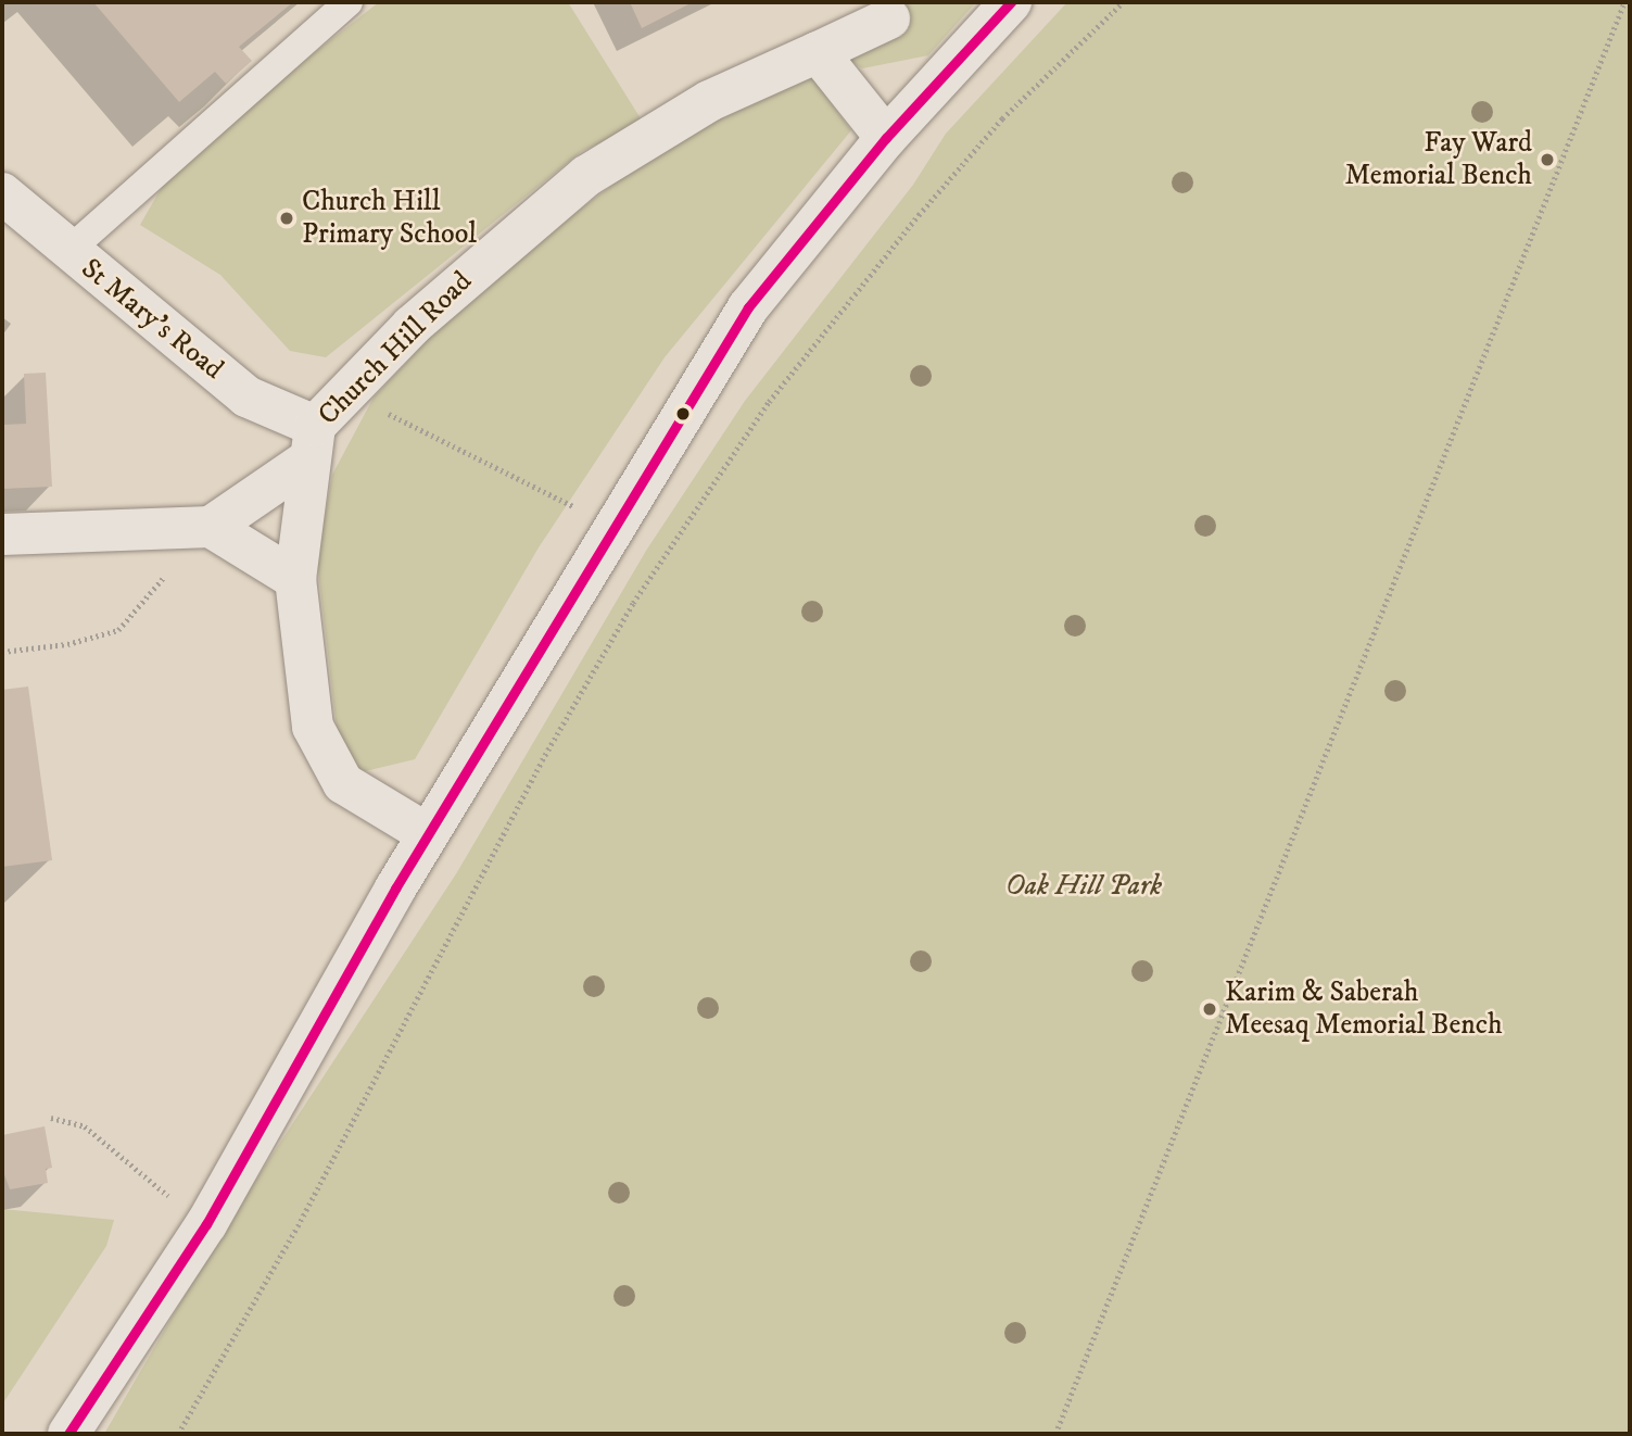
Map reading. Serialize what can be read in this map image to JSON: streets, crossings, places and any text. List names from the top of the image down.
{
  "streets": {
    "street": ["St Mary's Road", "Church Hill Road"]
  },
  "crossings": [
    ["St Mary's Road", "Church Hill Road"]
  ],
  "parks": ["Oak Hill Park"],
  "places": ["Fay Ward Memorial Bench", "Church Hill Primary School", "Karim & Saberah Meesaq Memorial Bench"]
}
